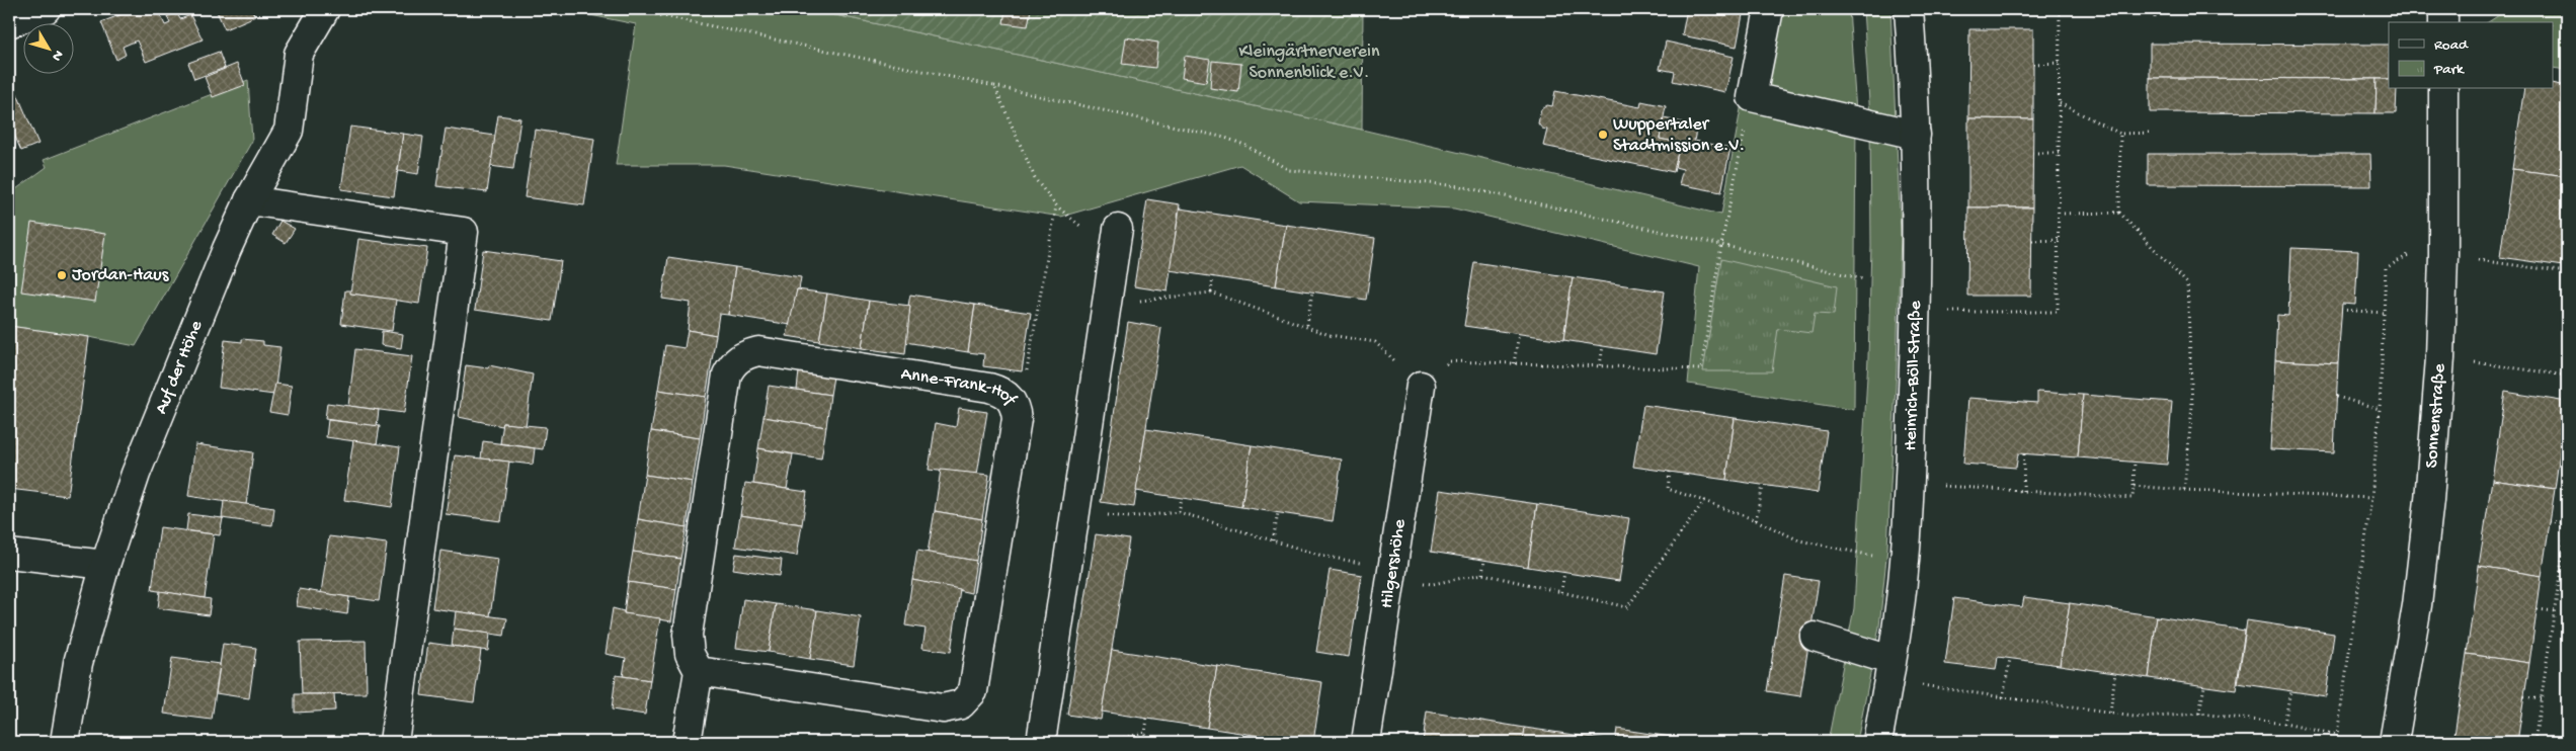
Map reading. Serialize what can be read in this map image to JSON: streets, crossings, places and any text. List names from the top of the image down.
{
  "streets": {
    "street": [
      "Auf der Höhe",
      "Heinrich-Böll-Straße",
      "Anne-Frank-Hof",
      "Sonnenstraße",
      "Hilgershöhe"
    ]
  },
  "parks": ["Kleingärtnerverein Sonnenblick e.V."],
  "places": ["Wuppertaler Stadtmission e.V.", "Jordan-Haus"],
  "legend": ["Road", "Park"],
  "north": "bottom right"
}
